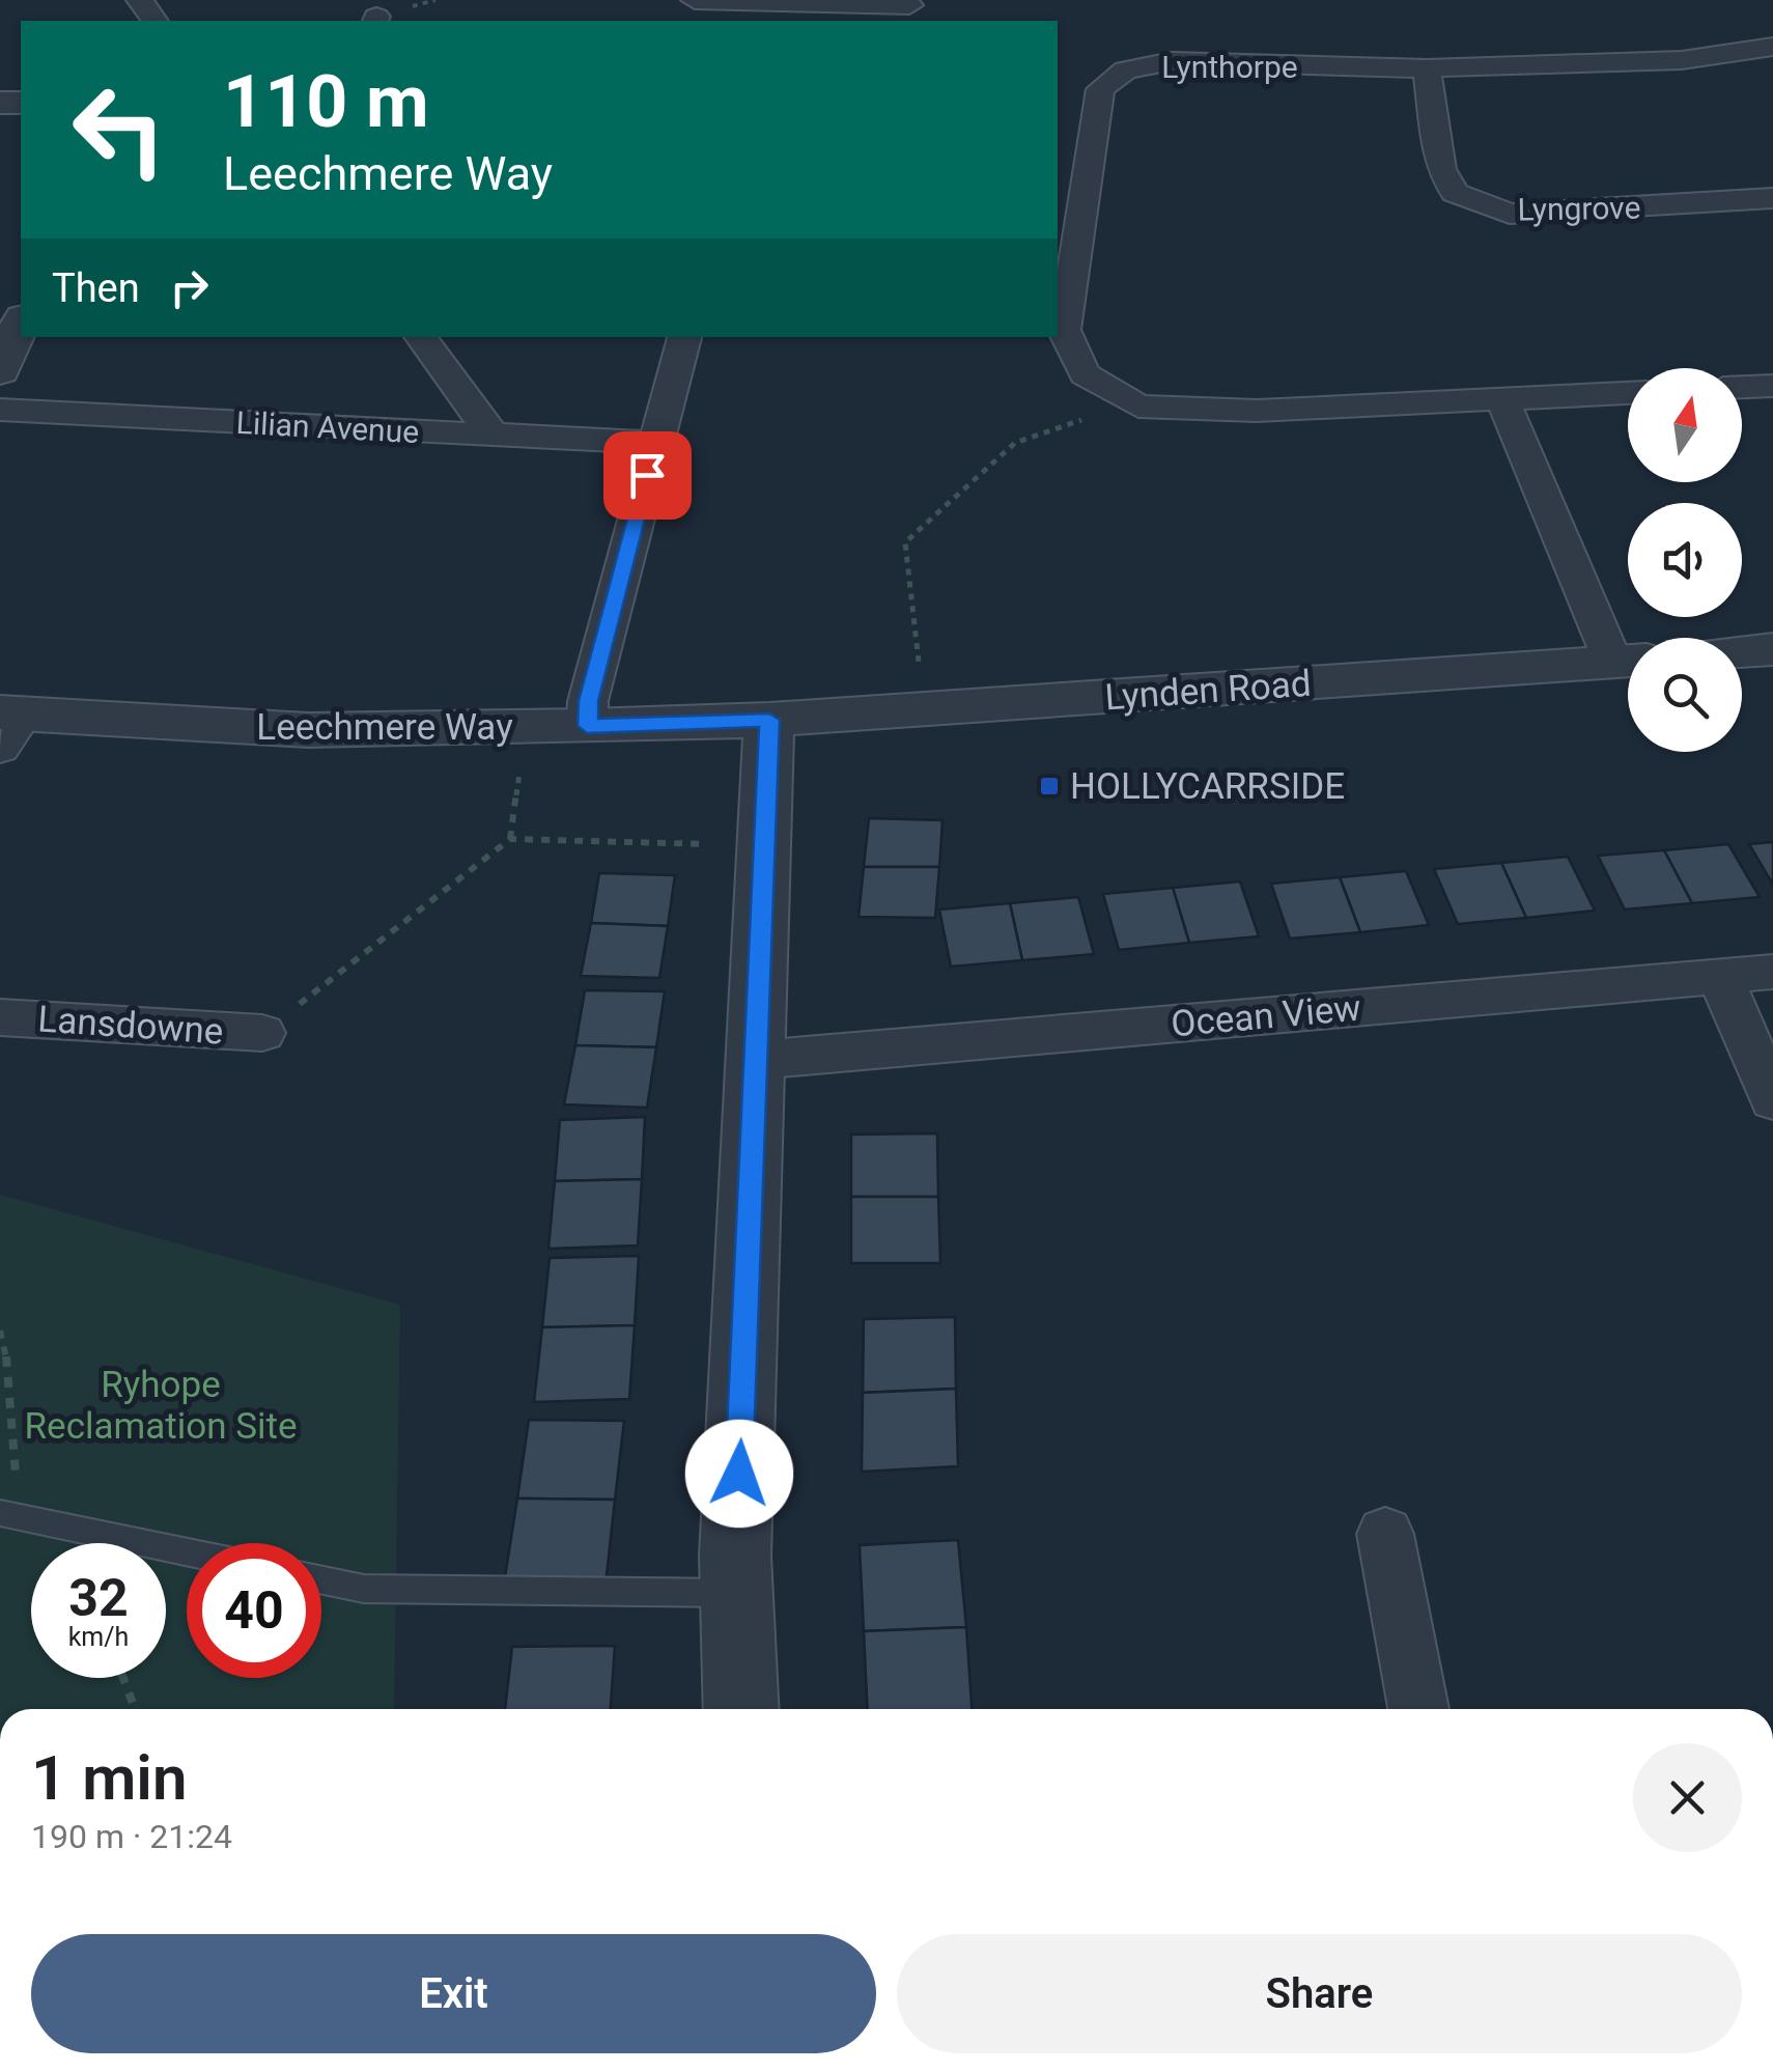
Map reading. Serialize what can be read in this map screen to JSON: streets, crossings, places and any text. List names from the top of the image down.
{
  "streets": {
    "street": [
      "Lynthorpe",
      "Lyngrove",
      "Lilian Avenue",
      "Lynden Road",
      "Leechmere Way",
      "Ocean View",
      "Lansdowne"
    ]
  },
  "crossings": [
    ["Lynthorpe", "Lyngrove"],
    ["Lynden Road", "Leechmere Way"]
  ],
  "parks": ["Ryhope Reclamation Site"],
  "places": {
    "transit": ["HOLLYCARRSIDE"]
  },
  "north": "top",
  "page": {
    "turn": ["110 m", "Leechmere Way"],
    "then": "Then",
    "speed": "32 km/h",
    "limit": "40",
    "heading": ["1 min", "190 m · 21:24"],
    "buttons": ["Exit", "Share"]
  }
}
